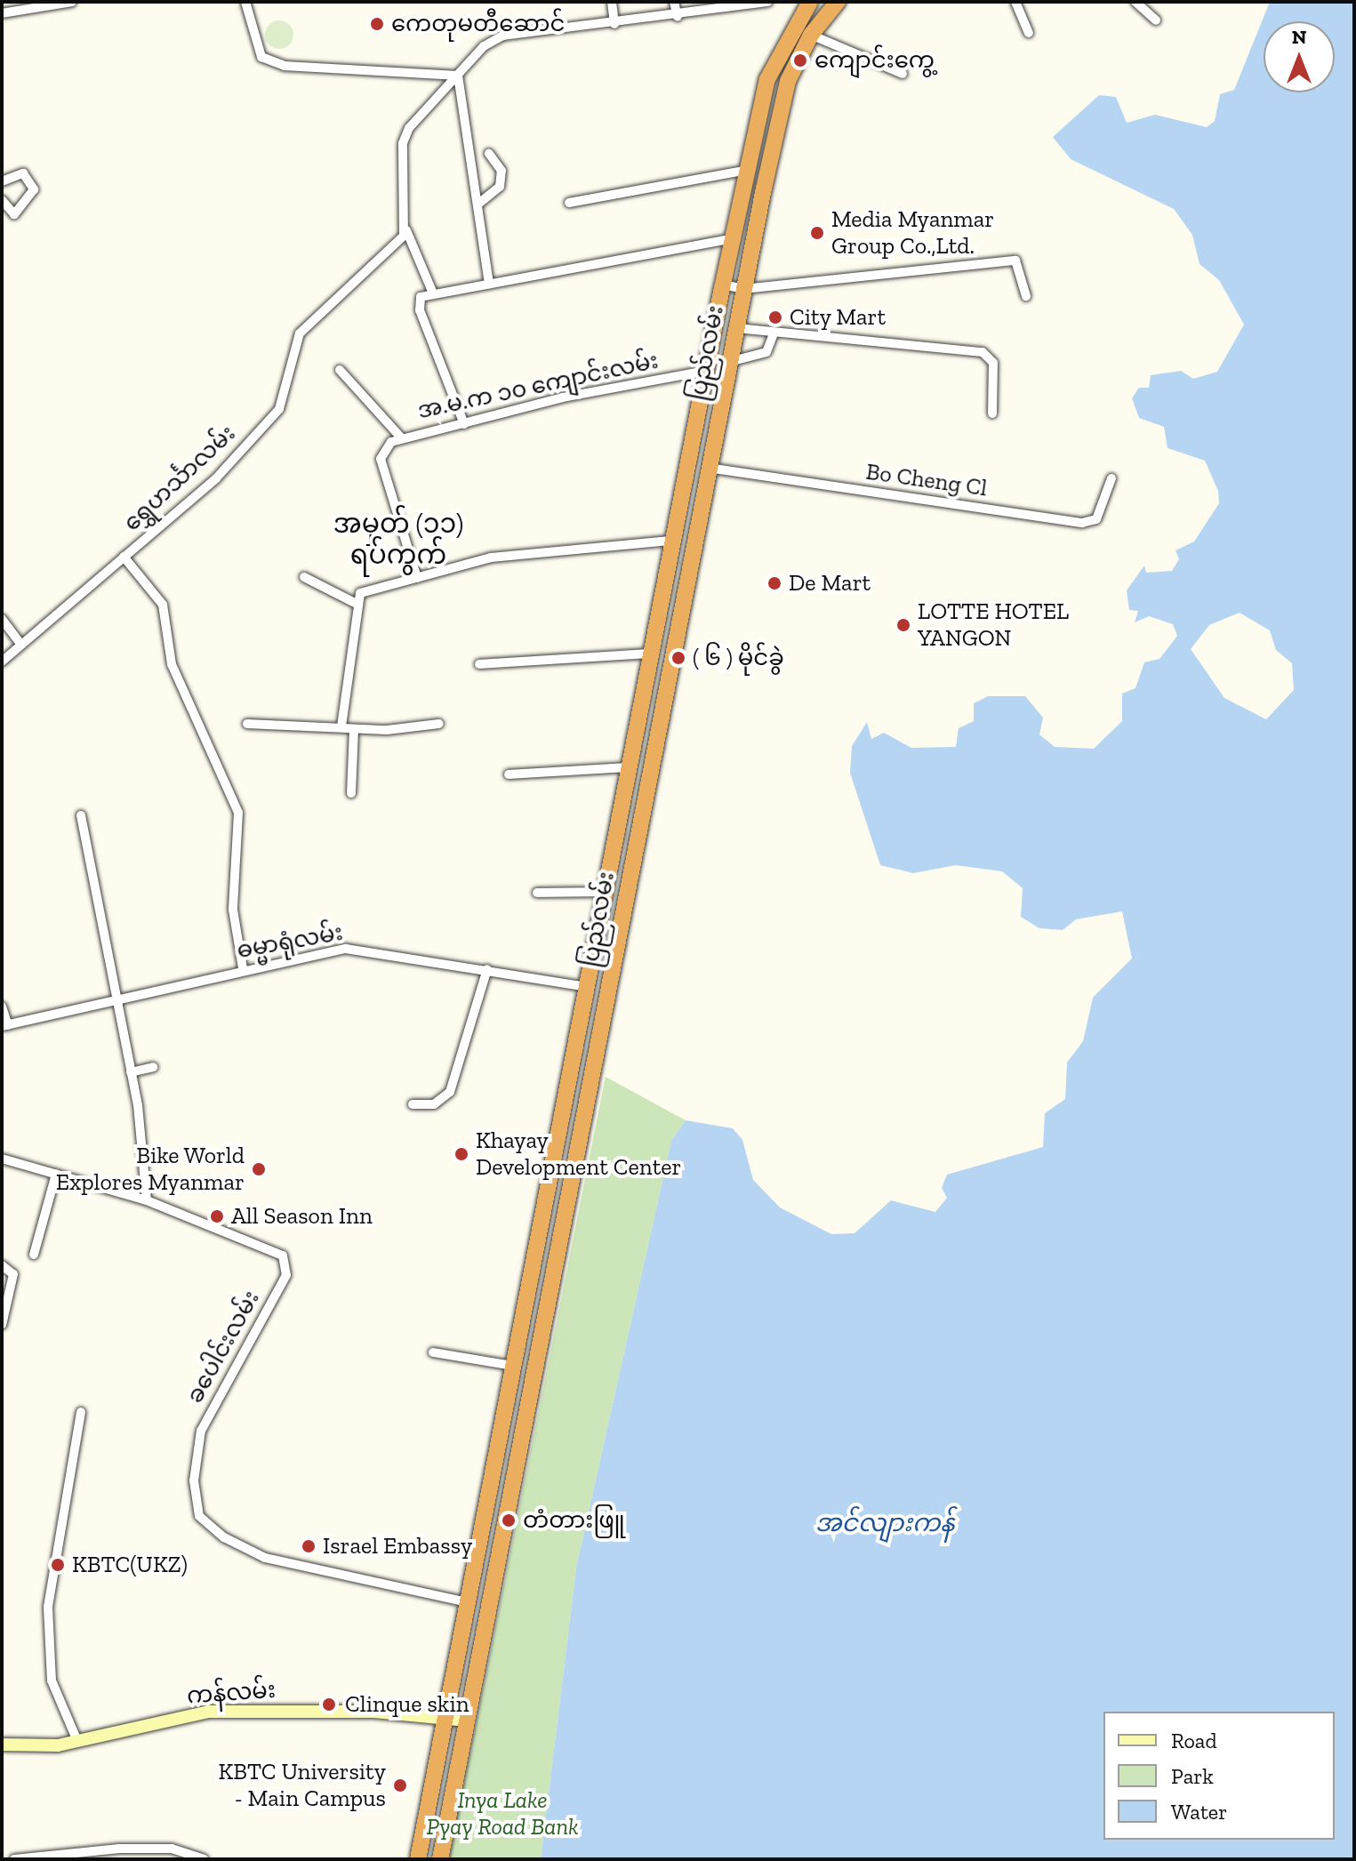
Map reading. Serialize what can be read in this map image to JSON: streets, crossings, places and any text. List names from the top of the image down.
{
  "streets": {
    "highway": ["ပြည်လမ်း"],
    "main road": ["ကန်လမ်း"],
    "street": [
      "အ.မ.က ၁၀ ကျောင်းလမ်း",
      "ရွှေဟင်္သာလမ်း",
      "Bo Cheng Cl",
      "ဓမ္မာရုံလမ်း",
      "ခပေါင်းလမ်း"
    ]
  },
  "crossings": [
    ["ပြည်လမ်း", "အ.မ.က ၁၀ ကျောင်းလမ်း"],
    ["ပြည်လမ်း", "Bo Cheng Cl"],
    ["ပြည်လမ်း", "ဓမ္မာရုံလမ်း"],
    ["ပြည်လမ်း", "ခပေါင်းလမ်း"],
    ["ပြည်လမ်း", "ကန်လမ်း"]
  ],
  "districts": ["အမှတ် (၁၁) ရပ်ကွက်"],
  "water": ["အင်လျားကန်"],
  "parks": ["Inya Lake Pyay Road Bank"],
  "places": [
    "ကေတုမတီဆောင်",
    "ကျောင်းကွေ့",
    "Media Myanmar Group Co.,Ltd.",
    "City Mart",
    "De Mart",
    "LOTTE HOTEL YANGON",
    "( ၆ ) မိုင်ခွဲ",
    "Khayay Development Center",
    "Bike World Explores Myanmar",
    "All Season Inn",
    "တံတားဖြူ",
    "Israel Embassy",
    "KBTC(UKZ)",
    "Clinque skin",
    "KBTC University - Main Campus"
  ],
  "legend": ["Road", "Park", "Water"],
  "north": "top"
}
